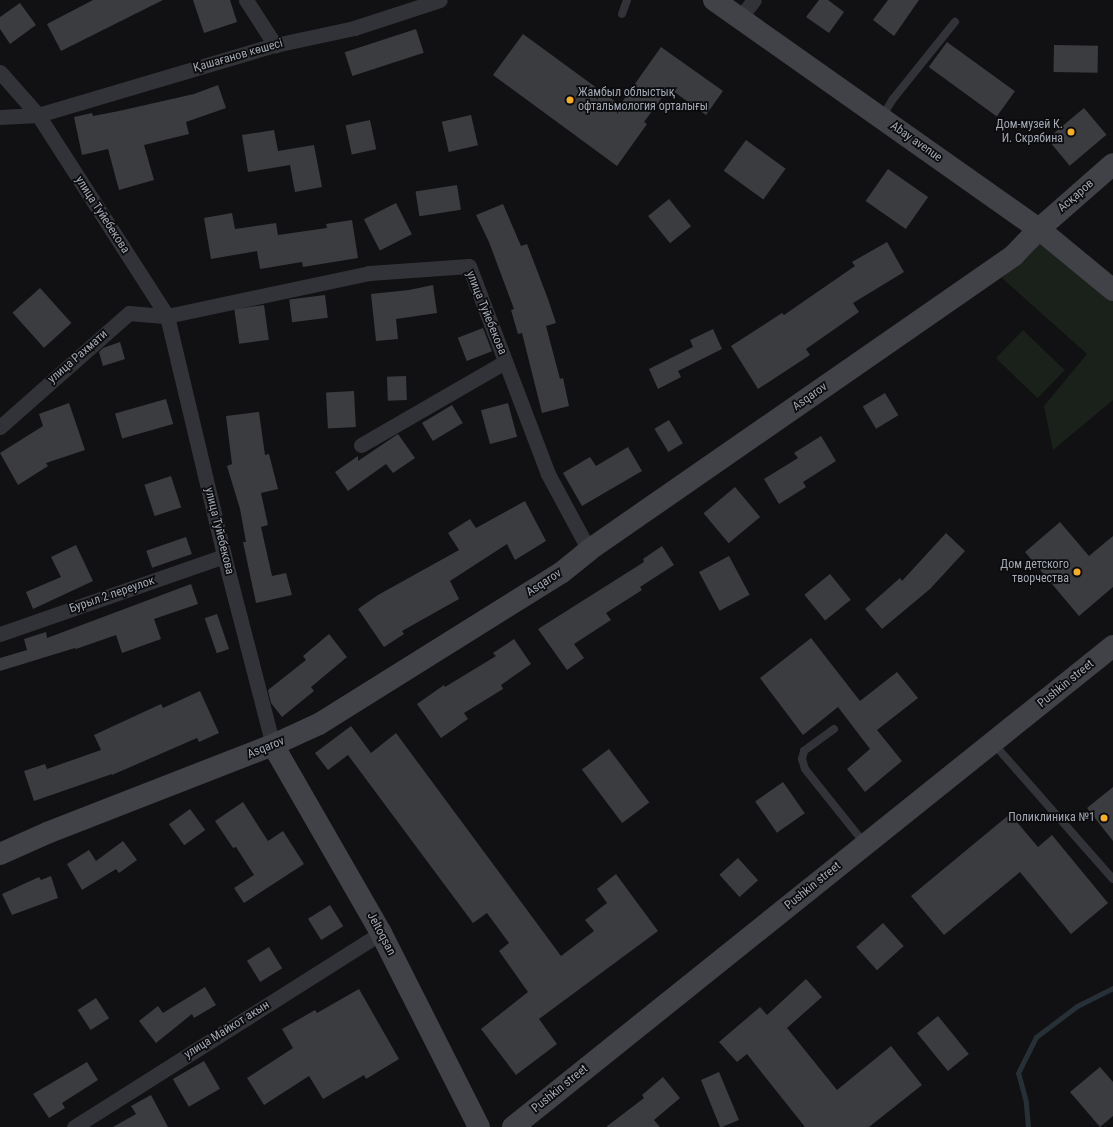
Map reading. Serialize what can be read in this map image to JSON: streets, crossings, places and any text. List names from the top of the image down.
{
  "streets": {
    "main road": [
      "Abay avenue",
      "Асқаров",
      "Asqarov",
      "Pushkin street",
      "Jeltoqsan"
    ],
    "street": [
      "Қашағанов көшесі",
      "улица Туйебекова",
      "улица Рахмати",
      "Бурыл 2 переулок",
      "улица Майкот акын"
    ]
  },
  "crossings": [
    ["Қашағанов көшесі", "улица Туйебекова"],
    ["Abay avenue", "Асқаров"],
    ["Abay avenue", "Asqarov"],
    ["Асқаров", "Asqarov"],
    ["улица Туйебекова", "улица Рахмати"],
    ["улица Туйебекова", "Asqarov"],
    ["улица Туйебекова", "Бурыл 2 переулок"],
    ["улица Туйебекова", "Jeltoqsan"],
    ["Asqarov", "Jeltoqsan"],
    ["Jeltoqsan", "улица Майкот акын"]
  ],
  "places": [
    "Жамбыл облыстық офтальмология орталығы",
    "Дом-музей К. И. Скрябина",
    "Дом детского творчества",
    "Поликлиника №1"
  ]
}
